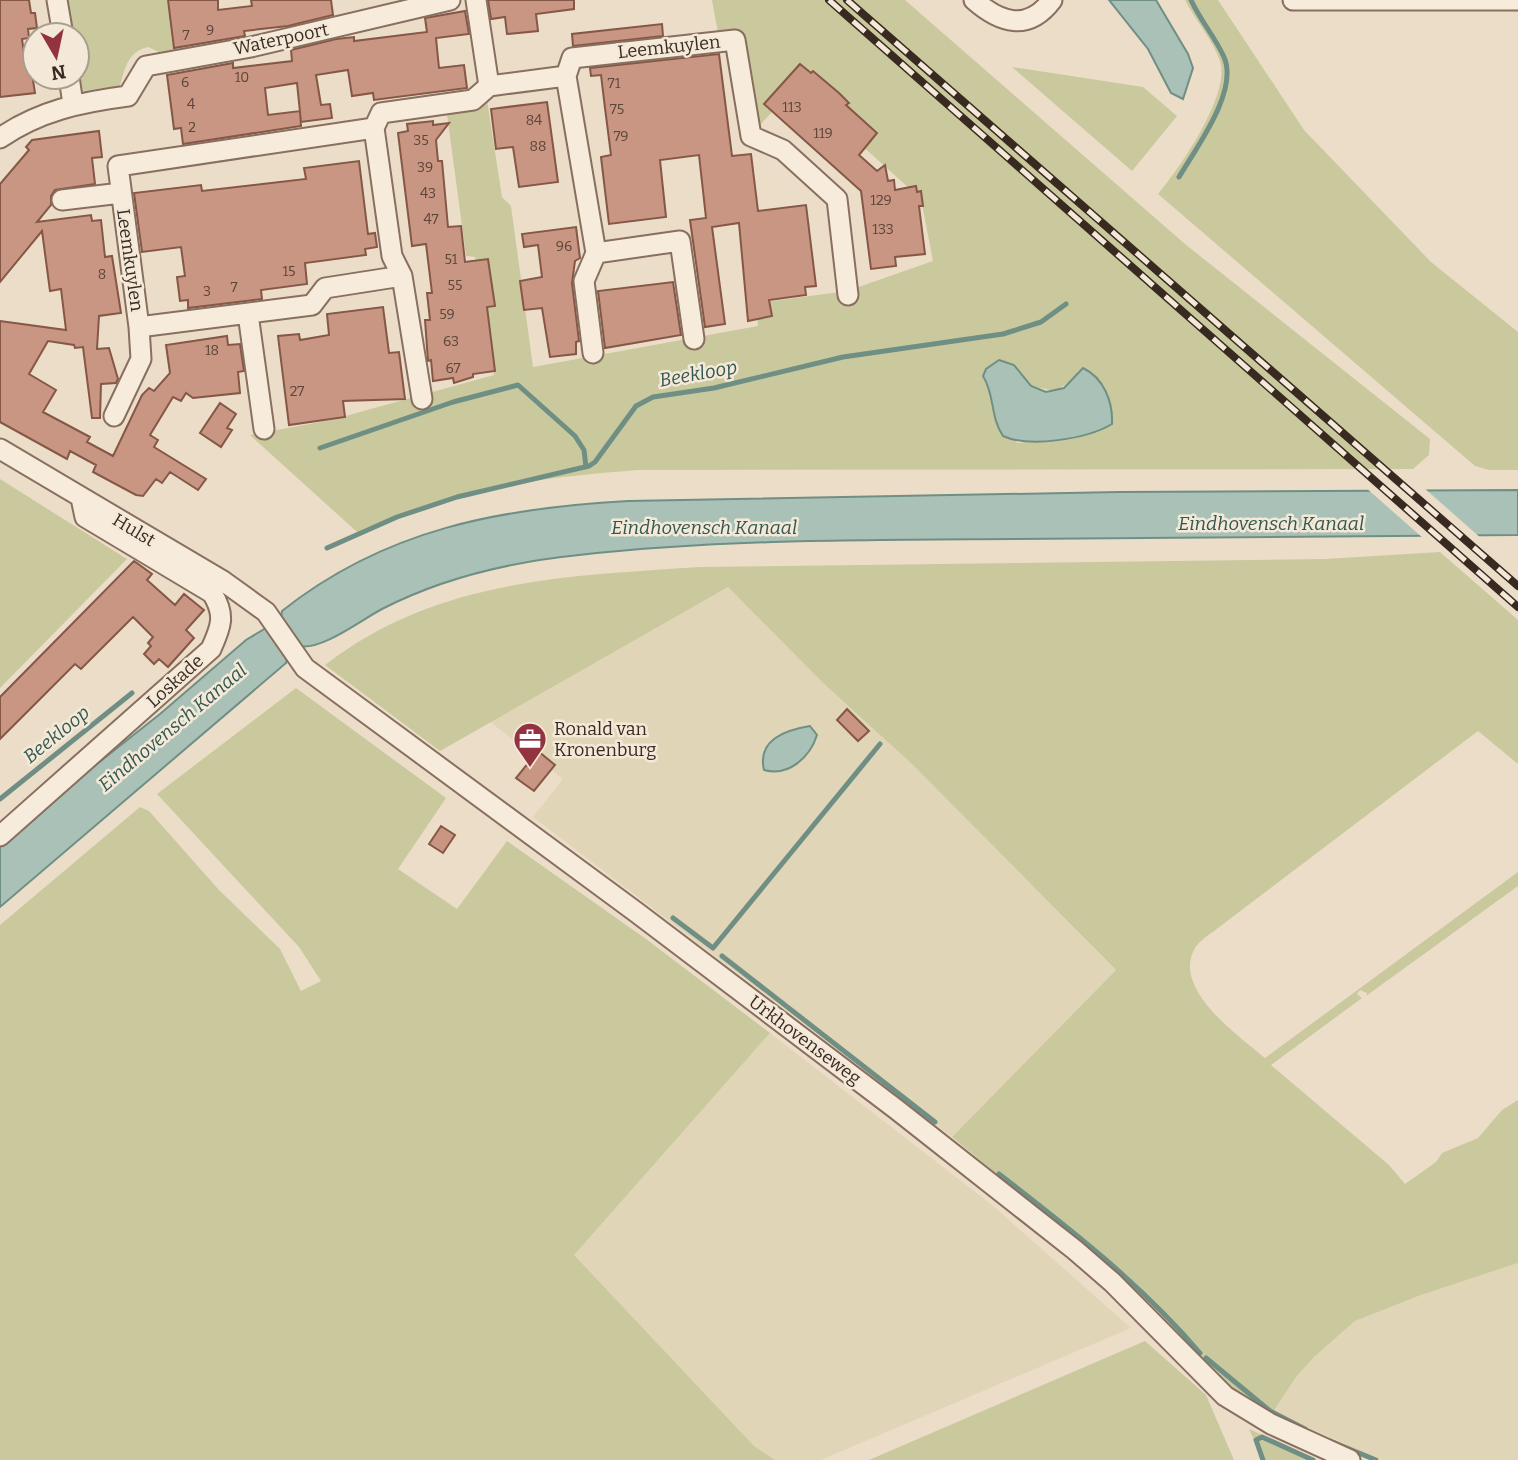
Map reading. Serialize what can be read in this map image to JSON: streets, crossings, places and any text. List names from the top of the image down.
{
  "streets": {
    "street": [
      "Waterpoort",
      "Leemkuylen",
      "Hulst",
      "Loskade",
      "Urkhovenseweg"
    ]
  },
  "crossings": [
    ["Hulst", "Loskade"],
    ["Hulst", "Urkhovenseweg"]
  ],
  "water": ["Beekloop", "Eindhovensch Kanaal"],
  "places": {
    "office": ["Ronald van Kronenburg"]
  },
  "house_numbers": [
    "9",
    "7",
    "10",
    "6",
    "71",
    "4",
    "113",
    "75",
    "84",
    "2",
    "119",
    "79",
    "35",
    "88",
    "39",
    "43",
    "129",
    "47",
    "133",
    "96",
    "51",
    "15",
    "8",
    "55",
    "7",
    "3",
    "59",
    "63",
    "18",
    "67",
    "27"
  ],
  "north": "bottom"
}
